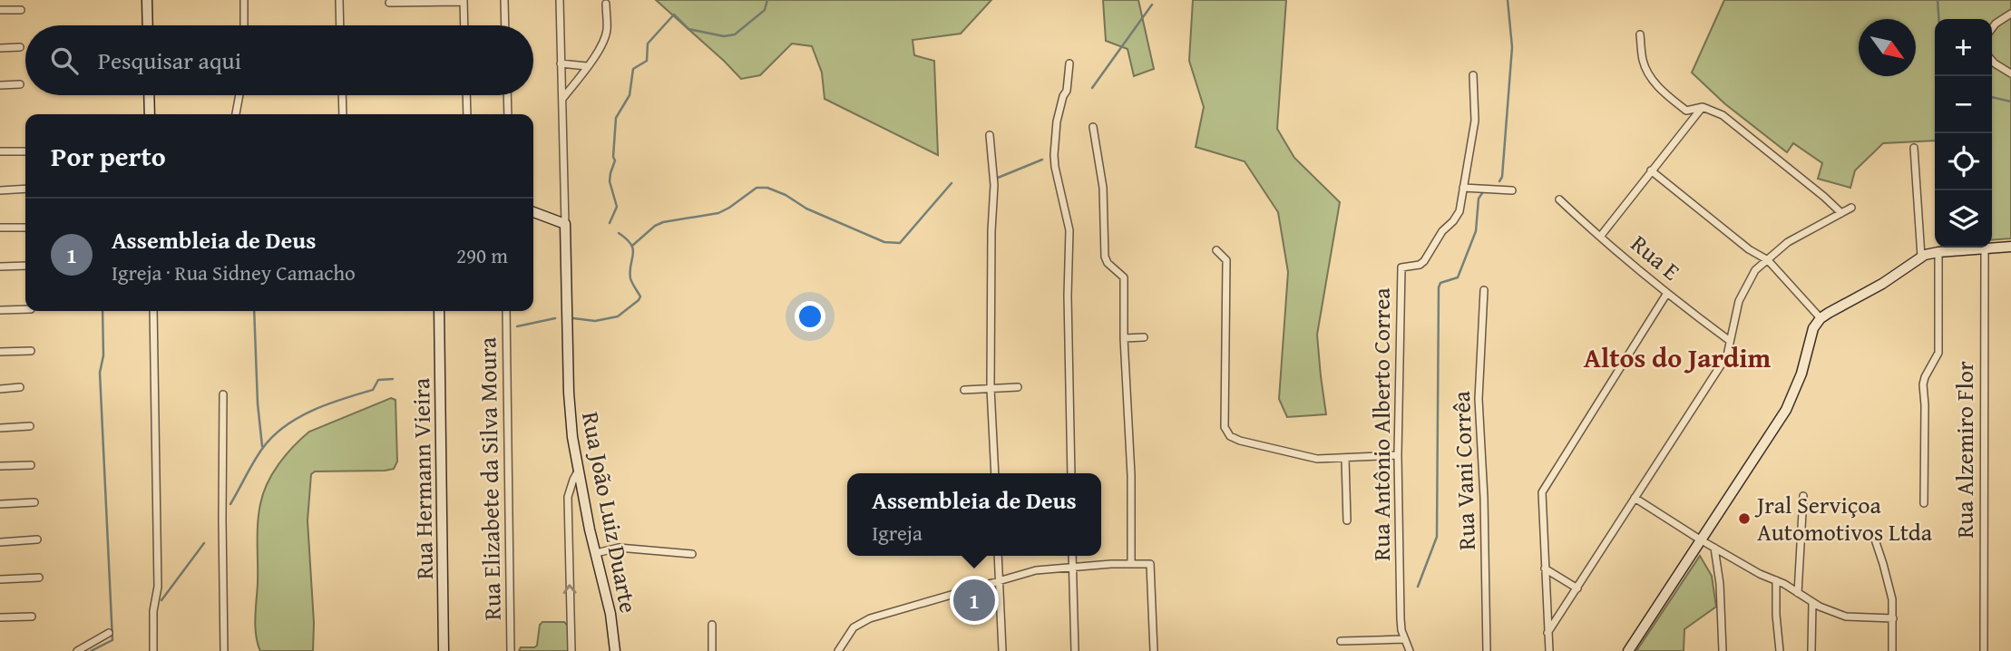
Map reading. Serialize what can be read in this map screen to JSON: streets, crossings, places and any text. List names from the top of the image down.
{
  "streets": {
    "street": [
      "Rua E",
      "Rua Antônio Alberto Correa",
      "Rua Alzemiro Flor",
      "Rua Vani Corrêa",
      "Rua Hermann Vieira",
      "Rua Elizabete da Silva Moura",
      "Rua João Luiz Duarte"
    ]
  },
  "districts": ["Altos do Jardim"],
  "places": ["Jral Serviçoa Automotivos Ltda"],
  "north": "bottom right",
  "page": {
    "map_buttons": ["+", "−"],
    "search": "Pesquisar aqui",
    "heading": "Por perto",
    "list": [
      {
        "mark": "1",
        "name": "Assembleia de Deus",
        "note": "Igreja · Rua Sidney Camacho",
        "value": "290 m"
      }
    ],
    "popup": ["Assembleia de Deus", "Igreja"],
    "pins": "1"
  }
}
